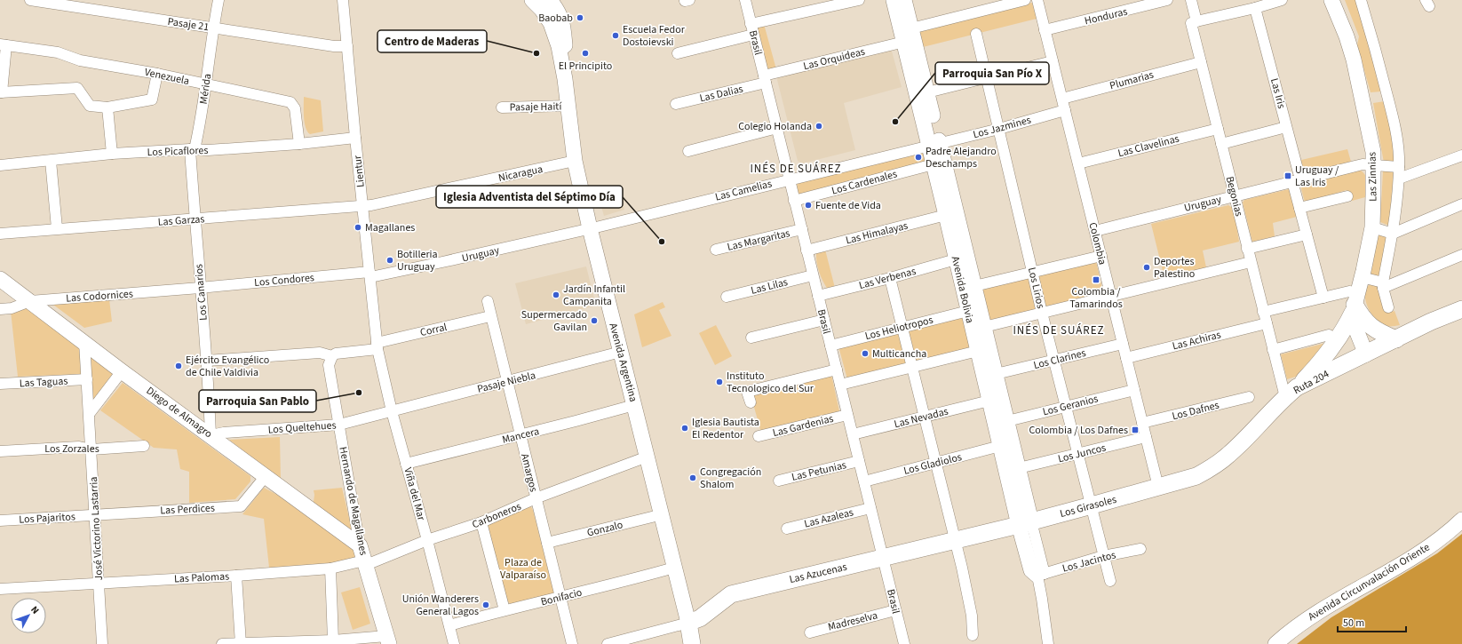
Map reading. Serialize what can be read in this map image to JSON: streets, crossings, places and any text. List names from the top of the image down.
{
  "streets": {
    "main road": [
      "Avenida Argentina",
      "Ruta 204",
      "Los Girasoles",
      "Las Azucenas"
    ],
    "street": [
      "Honduras",
      "Pasaje 21",
      "Brasil",
      "Las Orquideas",
      "Venezuela",
      "Plumarias",
      "Mérida",
      "Las Dalias",
      "Las Iris",
      "Pasaje Haití",
      "Los Jazmines",
      "Las Clavelinas",
      "Los Picaflores",
      "Lientur",
      "Nicaragua",
      "Las Zinnias",
      "Los Cardenales",
      "Las Camelias",
      "Begonias",
      "Uruguay",
      "Las Garzas",
      "Las Himalayas",
      "Las Margaritas",
      "Colombia",
      "Las Verbenas",
      "Los Condores",
      "Las Lilas",
      "Los Lirios",
      "Avenida Bolivia",
      "Los Canarios",
      "Las Codornices",
      "Los Heliotropos",
      "Corral",
      "Las Achiras",
      "Los Clarines",
      "Las Taguas",
      "Pasaje Niebla",
      "Los Geranios",
      "Los Dafnes",
      "Diego de Almagro",
      "Las Nevadas",
      "Las Gardenias",
      "Los Queltehues",
      "Mancera",
      "Los Zorzales",
      "Los Juncos",
      "Los Gladiolos",
      "Las Petunias",
      "Amargos",
      "Viña del Mar",
      "Hernando de Magallanes",
      "Las Perdices",
      "Carboneros",
      "Los Pajaritos",
      "Las Azaleas",
      "José Victorino Lastarria",
      "Gonzalo",
      "Los Jacintos",
      "Las Palomas",
      "Avenida Circunvalación Oriente",
      "Bonifacio",
      "Madreselva"
    ]
  },
  "crossings": [
    ["Honduras", "Colombia"],
    ["Pasaje 21", "Mérida"],
    ["Pasaje 21", "Lientur"],
    ["Brasil", "Las Orquideas"],
    ["Brasil", "Las Dalias"],
    ["Brasil", "Los Cardenales"],
    ["Brasil", "Las Camelias"],
    ["Brasil", "Las Himalayas"],
    ["Brasil", "Las Margaritas"],
    ["Brasil", "Las Verbenas"],
    ["Brasil", "Las Lilas"],
    ["Brasil", "Los Heliotropos"],
    ["Brasil", "Las Nevadas"],
    ["Brasil", "Las Gardenias"],
    ["Brasil", "Los Gladiolos"],
    ["Brasil", "Las Petunias"],
    ["Brasil", "Las Azaleas"],
    ["Brasil", "Las Azucenas"],
    ["Brasil", "Madreselva"],
    ["Las Orquideas", "Las Dalias"],
    ["Las Orquideas", "Avenida Bolivia"],
    ["Venezuela", "Mérida"],
    ["Venezuela", "Los Picaflores"],
    ["Plumarias", "Begonias"],
    ["Plumarias", "Colombia"],
    ["Mérida", "Los Picaflores"],
    ["Mérida", "Los Canarios"],
    ["Las Iris", "Uruguay"],
    ["Pasaje Haití", "Avenida Argentina"],
    ["Los Jazmines", "Las Camelias"],
    ["Los Jazmines", "Colombia"],
    ["Los Jazmines", "Los Lirios"],
    ["Los Jazmines", "Avenida Bolivia"],
    ["Las Clavelinas", "Begonias"],
    ["Las Clavelinas", "Colombia"],
    ["Los Picaflores", "Lientur"],
    ["Los Picaflores", "Los Canarios"],
    ["Lientur", "Nicaragua"],
    ["Lientur", "Uruguay"],
    ["Lientur", "Las Garzas"],
    ["Lientur", "Los Condores"],
    ["Lientur", "Corral"],
    ["Lientur", "Viña del Mar"],
    ["Nicaragua", "Las Garzas"],
    ["Nicaragua", "Avenida Argentina"],
    ["Las Zinnias", "Uruguay"],
    ["Las Zinnias", "Ruta 204"],
    ["Los Cardenales", "Avenida Bolivia"],
    ["Las Camelias", "Uruguay"],
    ["Las Camelias", "Avenida Bolivia"],
    ["Las Camelias", "Avenida Argentina"],
    ["Begonias", "Uruguay"],
    ["Begonias", "Las Achiras"],
    ["Begonias", "Ruta 204"],
    ["Uruguay", "Colombia"],
    ["Uruguay", "Los Condores"],
    ["Uruguay", "Avenida Argentina"],
    ["Las Garzas", "Los Canarios"],
    ["Las Himalayas", "Avenida Bolivia"],
    ["Colombia", "Las Achiras"],
    ["Colombia", "Los Clarines"],
    ["Colombia", "Ruta 204"],
    ["Colombia", "Los Geranios"],
    ["Colombia", "Los Dafnes"],
    ["Colombia", "Los Juncos"],
    ["Colombia", "Los Girasoles"],
    ["Las Verbenas", "Avenida Bolivia"],
    ["Los Condores", "Los Canarios"],
    ["Los Condores", "Las Codornices"],
    ["Los Lirios", "Los Clarines"],
    ["Los Lirios", "Los Geranios"],
    ["Los Lirios", "Los Juncos"],
    ["Los Lirios", "Los Girasoles"],
    ["Los Lirios", "Los Jacintos"],
    ["Avenida Bolivia", "Los Heliotropos"],
    ["Avenida Bolivia", "Los Clarines"],
    ["Avenida Bolivia", "Los Geranios"],
    ["Avenida Bolivia", "Las Nevadas"],
    ["Avenida Bolivia", "Los Juncos"],
    ["Avenida Bolivia", "Los Gladiolos"],
    ["Avenida Bolivia", "Los Girasoles"],
    ["Avenida Bolivia", "Los Jacintos"],
    ["Avenida Bolivia", "Las Azucenas"],
    ["Los Canarios", "Las Codornices"],
    ["Los Canarios", "Diego de Almagro"],
    ["Los Canarios", "Los Queltehues"],
    ["Las Codornices", "Diego de Almagro"],
    ["Corral", "Amargos"],
    ["Corral", "Viña del Mar"],
    ["Corral", "Hernando de Magallanes"],
    ["Avenida Argentina", "Pasaje Niebla"],
    ["Avenida Argentina", "Mancera"],
    ["Avenida Argentina", "Carboneros"],
    ["Avenida Argentina", "Gonzalo"],
    ["Avenida Argentina", "Las Azucenas"],
    ["Avenida Argentina", "Bonifacio"],
    ["Las Taguas", "José Victorino Lastarria"],
    ["Pasaje Niebla", "Los Queltehues"],
    ["Pasaje Niebla", "Amargos"],
    ["Pasaje Niebla", "Viña del Mar"],
    ["Ruta 204", "Los Girasoles"],
    ["Diego de Almagro", "Los Queltehues"],
    ["Diego de Almagro", "Hernando de Magallanes"],
    ["Diego de Almagro", "Las Perdices"],
    ["Diego de Almagro", "José Victorino Lastarria"],
    ["Los Queltehues", "Viña del Mar"],
    ["Los Queltehues", "Hernando de Magallanes"],
    ["Mancera", "Amargos"],
    ["Mancera", "Viña del Mar"],
    ["Los Zorzales", "José Victorino Lastarria"],
    ["Amargos", "Carboneros"],
    ["Amargos", "Gonzalo"],
    ["Amargos", "Bonifacio"],
    ["Viña del Mar", "Carboneros"],
    ["Viña del Mar", "Bonifacio"],
    ["Hernando de Magallanes", "Carboneros"],
    ["Hernando de Magallanes", "Las Palomas"],
    ["Los Girasoles", "Las Azucenas"],
    ["Las Perdices", "Los Pajaritos"],
    ["Las Perdices", "José Victorino Lastarria"],
    ["Carboneros", "Las Palomas"],
    ["Los Pajaritos", "José Victorino Lastarria"],
    ["José Victorino Lastarria", "Las Palomas"]
  ],
  "districts": ["INÉS DE SUÁREZ", "INÉS DE SUÁREZ"],
  "parks": ["Plaza de Valparaíso"],
  "places": {
    "other": [
      "Baobab",
      "Escuela Fedor Dostoievski",
      "Centro de Maderas",
      "El Principito",
      "Parroquia San Pío X",
      "Colegio Holanda",
      "Padre Alejandro Deschamps",
      "Fuente de Vida",
      "Magallanes",
      "Iglesia Adventista del Séptimo Día",
      "Botilleria Uruguay",
      "Deportes Palestino",
      "Jardín Infantil Campanita",
      "Supermercado Gavilan",
      "Multicancha",
      "Ejército Evangélico de Chile Valdivia",
      "Instituto Tecnologico del Sur",
      "Parroquia San Pablo",
      "Iglesia Bautista El Redentor",
      "Congregación Shalom",
      "Unión Wanderers General Lagos"
    ],
    "transit": ["Uruguay / Las Iris", "Colombia / Tamarindos", "Colombia / Los Dafnes"]
  },
  "scale_bar": "50 m",
  "north": "top right"
}
